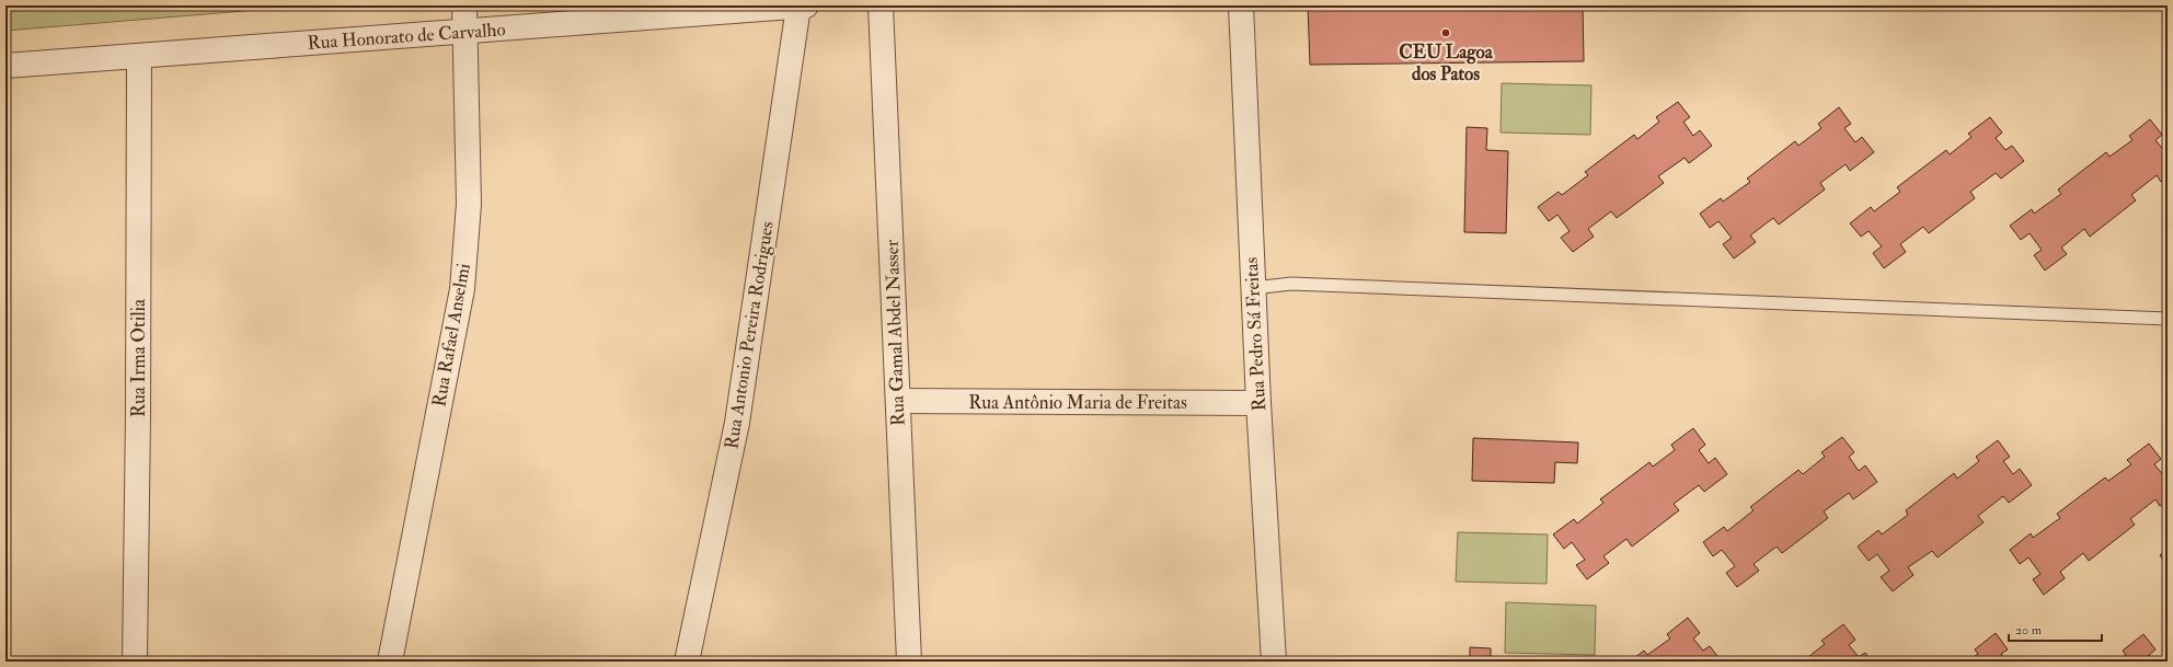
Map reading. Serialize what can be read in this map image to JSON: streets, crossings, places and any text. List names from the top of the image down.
{
  "streets": {
    "street": [
      "Rua Honorato de Carvalho",
      "Rua Gamal Abdel Nasser",
      "Rua Pedro Sá Freitas",
      "Rua Rafael Anselmi",
      "Rua Antonio Pereira Rodrigues",
      "Rua Irma Otilia",
      "Rua Antônio Maria de Freitas"
    ]
  },
  "crossings": [
    ["Rua Honorato de Carvalho", "Rua Rafael Anselmi"],
    ["Rua Honorato de Carvalho", "Rua Antonio Pereira Rodrigues"],
    ["Rua Honorato de Carvalho", "Rua Irma Otilia"],
    ["Rua Gamal Abdel Nasser", "Rua Antônio Maria de Freitas"],
    ["Rua Pedro Sá Freitas", "Rua Antônio Maria de Freitas"]
  ],
  "places": ["CEU Lagoa dos Patos"],
  "scale_bar": "20 m"
}
